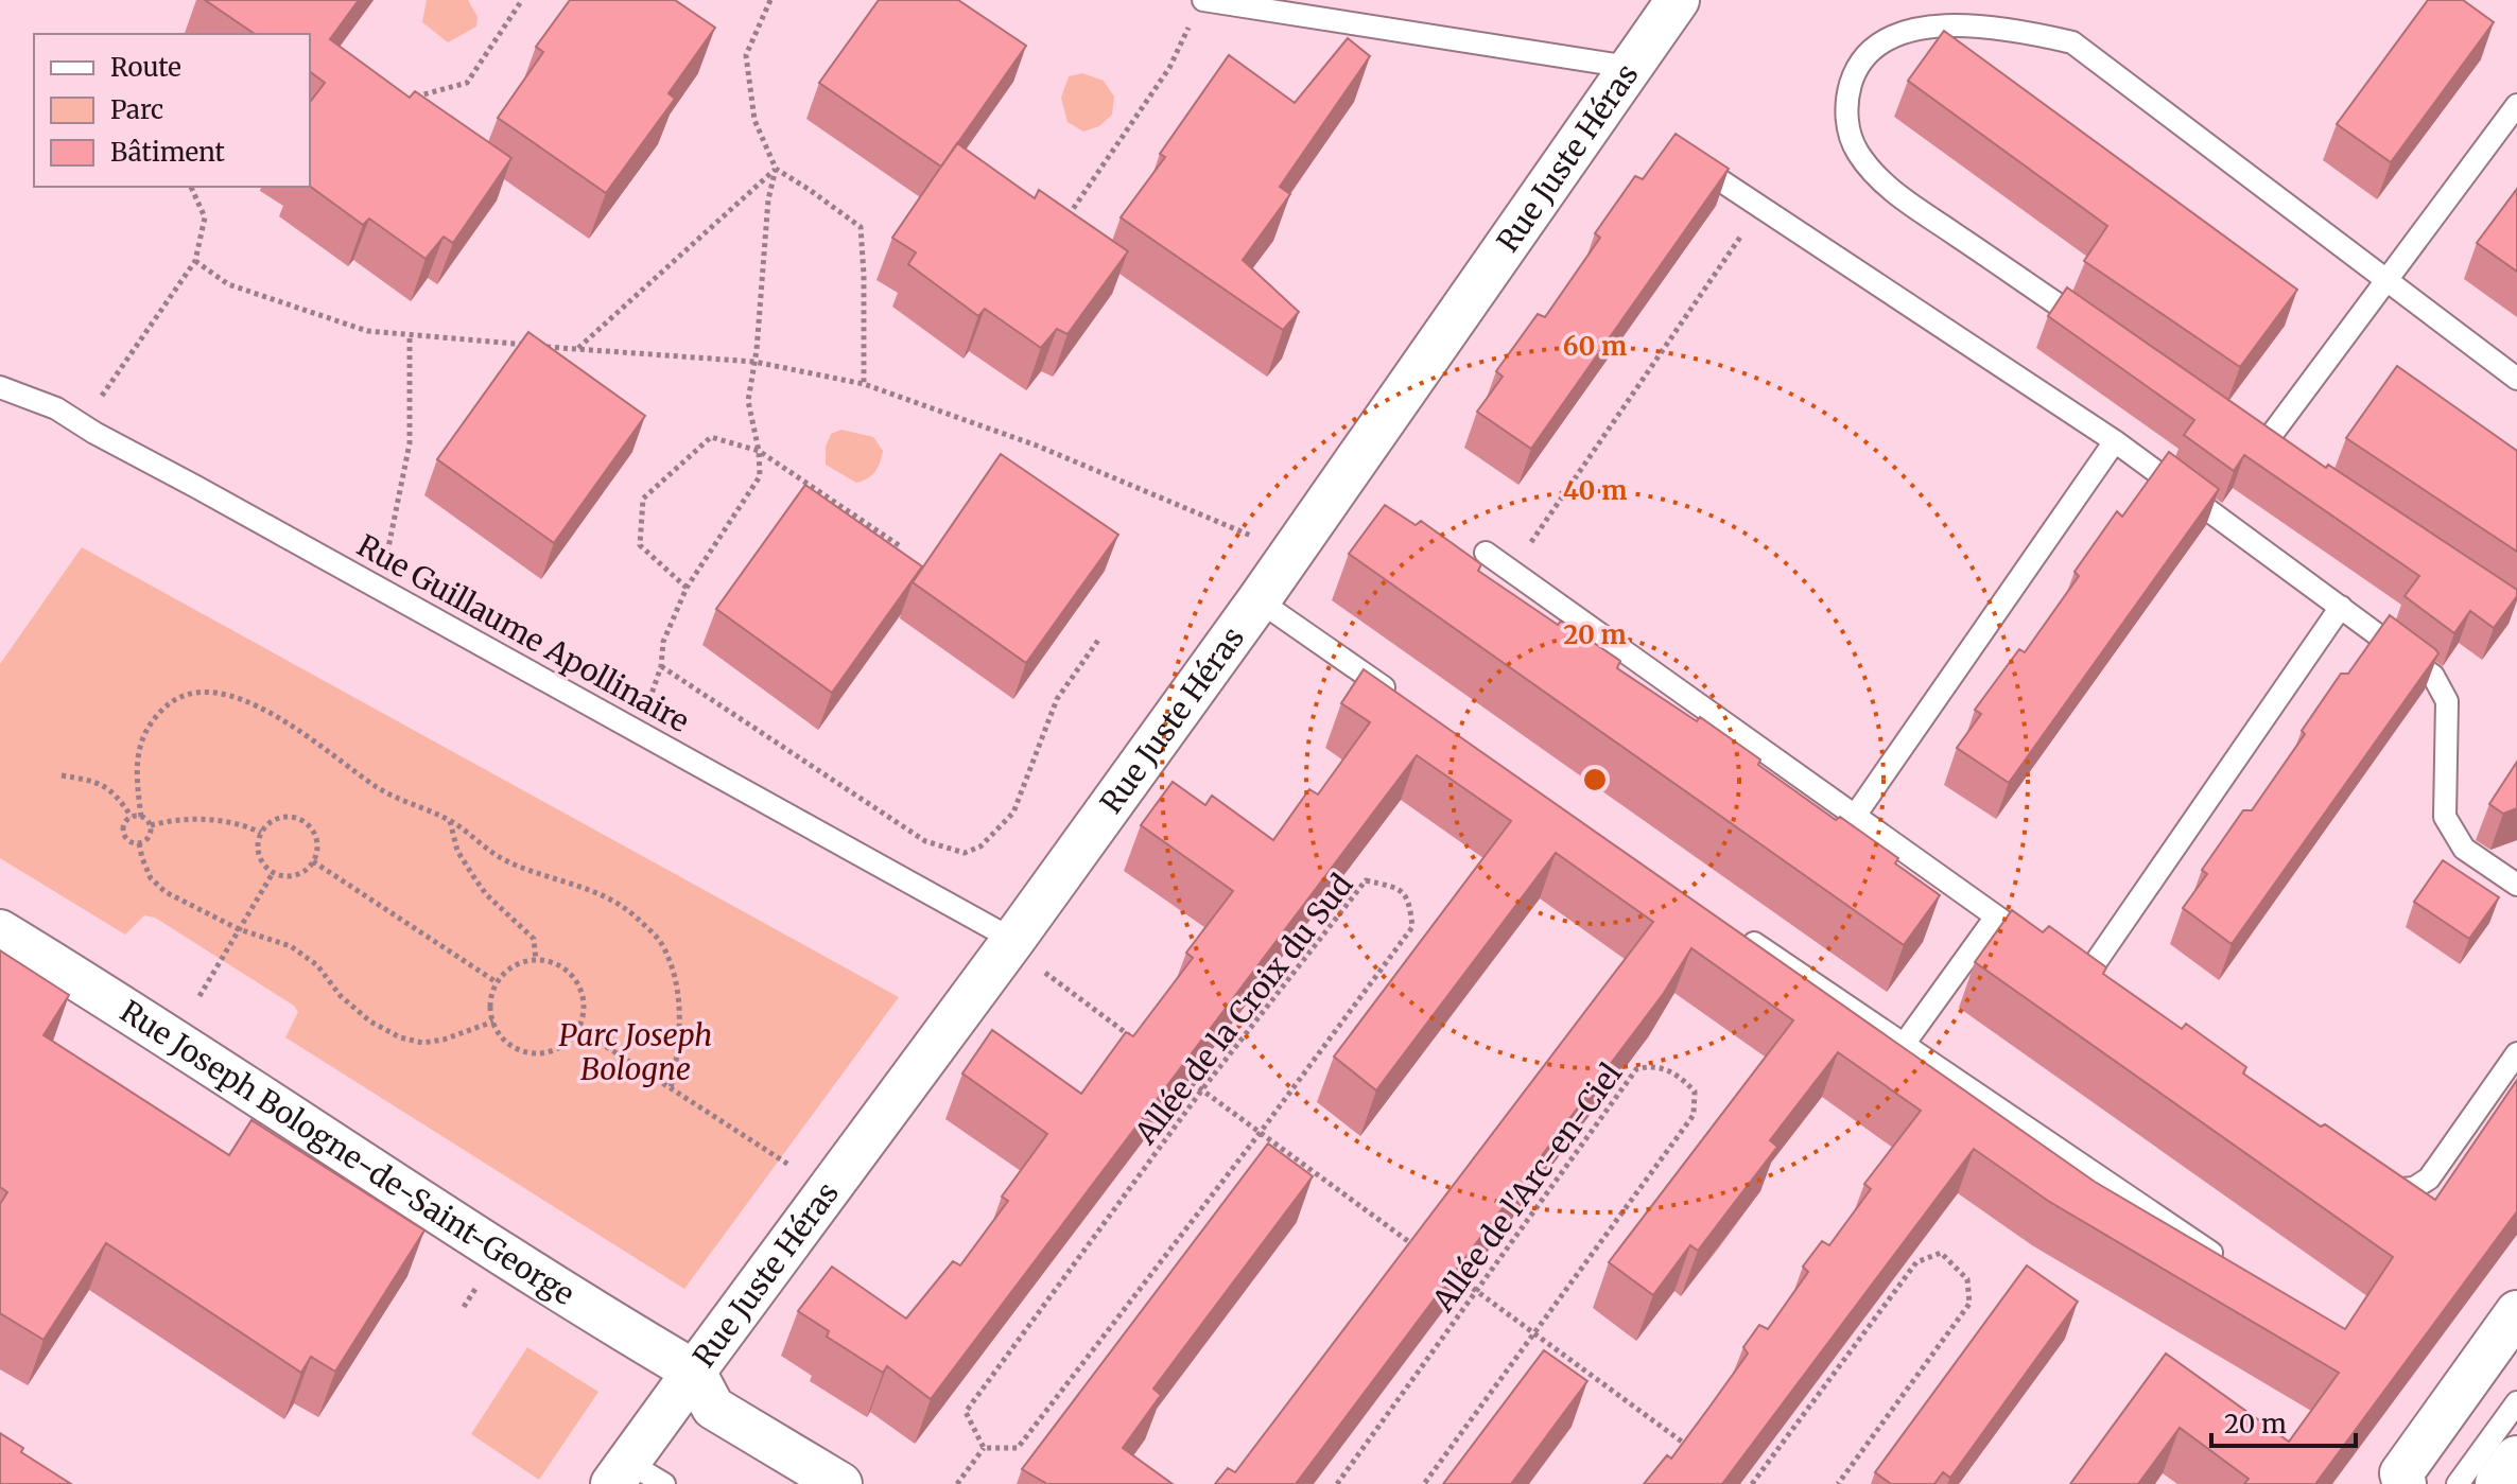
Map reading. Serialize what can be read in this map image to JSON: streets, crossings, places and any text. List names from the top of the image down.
{
  "streets": {
    "street": ["Rue Juste Héras", "Rue Joseph Bologne-de-Saint-George"],
    "lane": ["Rue Guillaume Apollinaire"],
    "path": ["Allée de la Croix du Sud", "Allée de l'Arc-en-Ciel"]
  },
  "crossings": [
    ["Rue Juste Héras", "Rue Guillaume Apollinaire"],
    ["Rue Juste Héras", "Rue Joseph Bologne-de-Saint-George"]
  ],
  "parks": ["Parc Joseph Bologne"],
  "legend": ["Route", "Parc", "Bâtiment"],
  "scale_bar": "20 m",
  "rings": ["60 m", "40 m", "20 m"]
}
